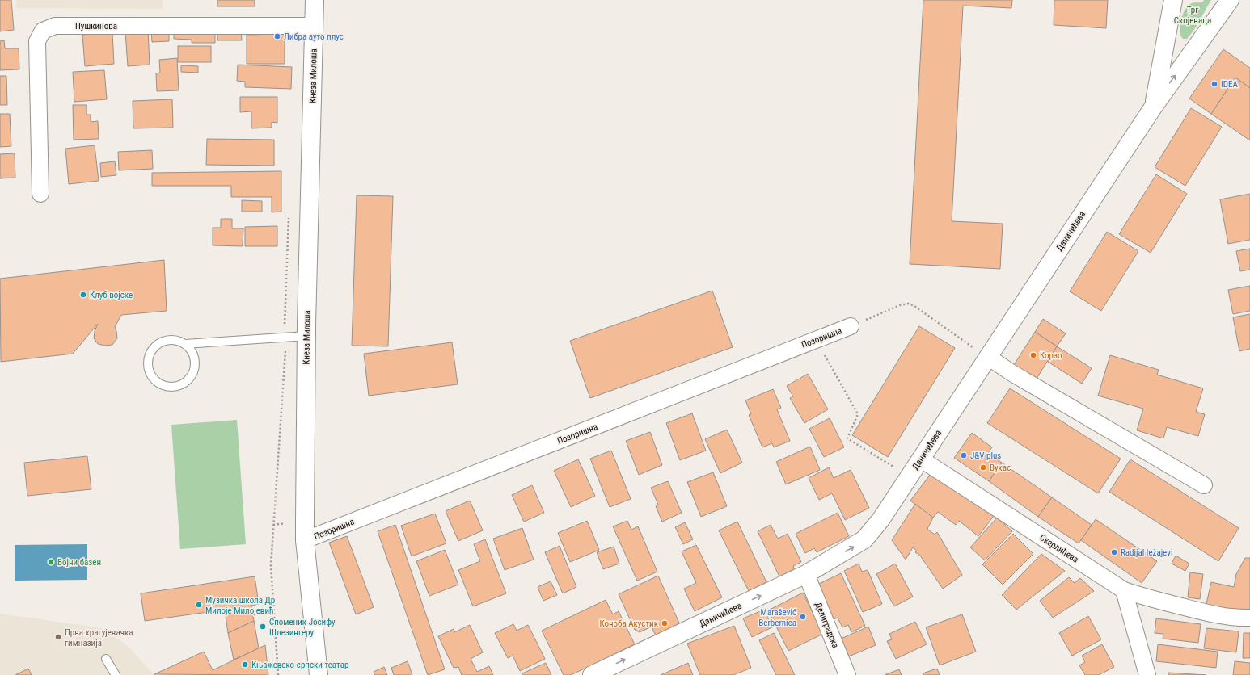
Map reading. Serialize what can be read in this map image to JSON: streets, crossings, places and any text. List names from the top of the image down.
{
  "streets": {
    "street": [
      "Пушкинова",
      "Кнеза Милоша",
      "Даничићева",
      "Позоришна",
      "Скерлићева",
      "Делиградска"
    ]
  },
  "crossings": [
    ["Пушкинова", "Кнеза Милоша"],
    ["Кнеза Милоша", "Позоришна"],
    ["Даничићева", "Скерлићева"],
    ["Даничићева", "Делиградска"]
  ],
  "one_way": ["Даничићева"],
  "parks": ["Трг Скојеваца"],
  "places": [
    "Либра ауто плус",
    "IDEA",
    "Клуб војске",
    "Корзо",
    "J&V plus",
    "Вукас",
    "Radijal ležajevi",
    "Војни базен",
    "Музичка школа Др Милоје Милојевић",
    "Marašević Berbernica",
    "Коноба Акустик",
    "Споменик Јосифу Шлезингеру",
    "Прва крагујевачка гимназија",
    "Књажевско-српски театар"
  ]
}
